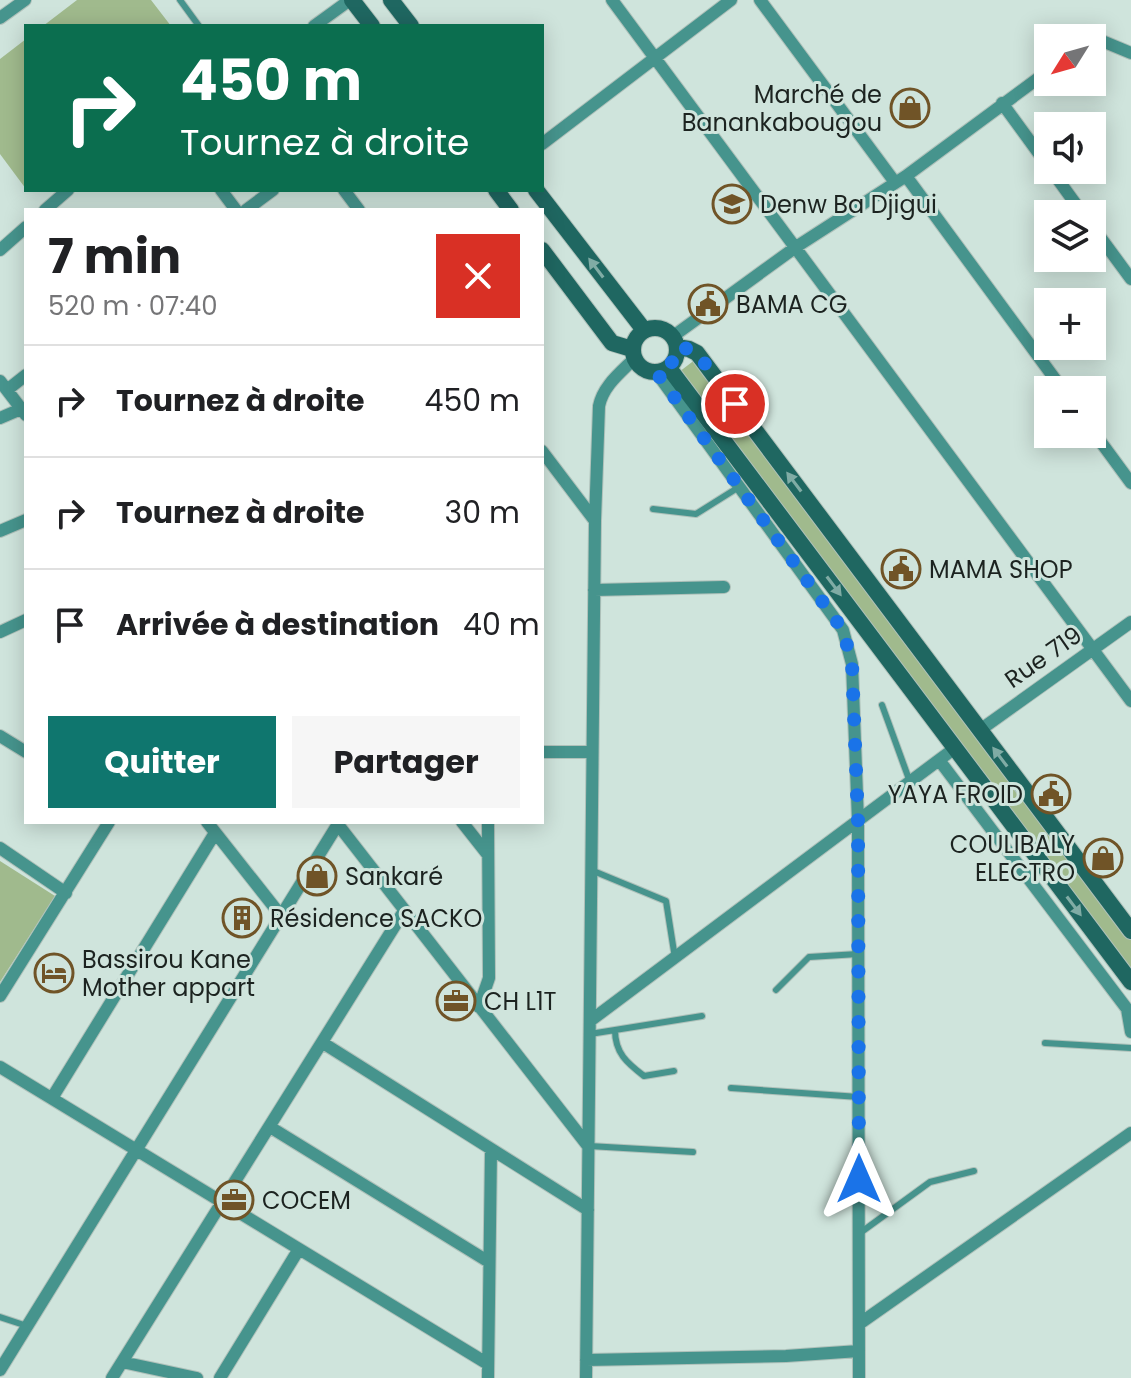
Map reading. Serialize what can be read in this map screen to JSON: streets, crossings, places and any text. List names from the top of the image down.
{
  "streets": {
    "street": ["Rue 719"]
  },
  "places": {
    "shop": ["Marché de Banankabougou", "COULIBALY ELECTRO", "Sankaré"],
    "school or university": ["Denw Ba Djigui"],
    "public building": ["BAMA CG", "MAMA SHOP", "YAYA FROID"],
    "building": ["Résidence SACKO"],
    "hotel": ["Bassirou Kane Mother appart"],
    "office": ["CH L1T", "COCEM"]
  },
  "north": "bottom left",
  "page": {
    "map_buttons": ["+", "−"],
    "turn": ["450 m", "Tournez à droite"],
    "heading": ["7 min", "520 m · 07:40"],
    "list": [
      {
        "name": "Tournez à droite",
        "value": "450 m"
      },
      {
        "name": "Tournez à droite",
        "value": "30 m"
      },
      {
        "name": "Arrivée à destination",
        "value": "40 m"
      }
    ],
    "buttons": ["Quitter", "Partager"]
  }
}
